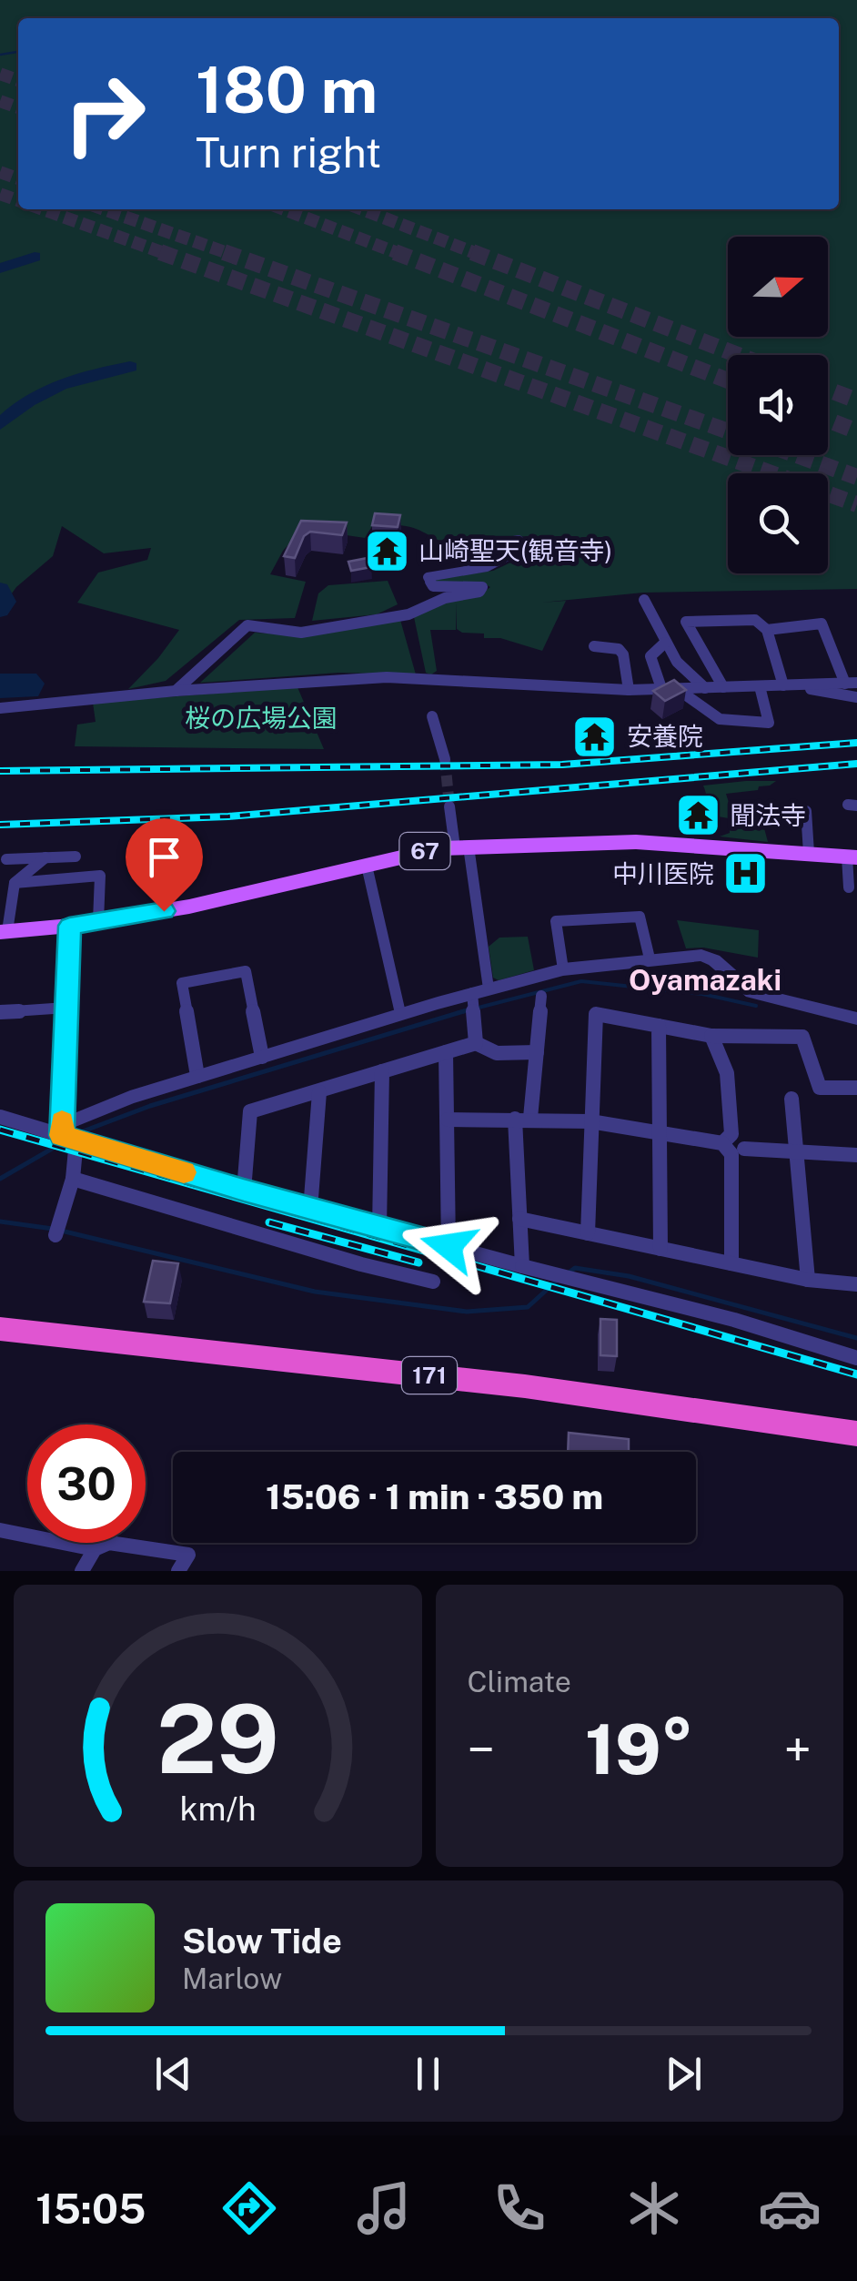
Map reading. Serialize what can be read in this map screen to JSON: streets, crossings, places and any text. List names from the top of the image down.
{
  "streets": {
    "highway": ["171"],
    "main road": ["67"]
  },
  "districts": ["Oyamazaki"],
  "parks": ["桜の広場公園"],
  "places": {
    "temple": ["山崎聖天(観音寺)", "安養院", "聞法寺"],
    "hospital": ["中川医院"]
  },
  "north": "right",
  "page": {
    "turn": ["180 m", "Turn right"],
    "limit": "30",
    "trip": "15:06 · 1 min · 350 m",
    "tile": "Climate",
    "heat": ["−", "19°", "+"],
    "song": ["Slow Tide", "Marlow"],
    "tabs": "15:05",
    "gauge": ["29", "km/h"]
  }
}
